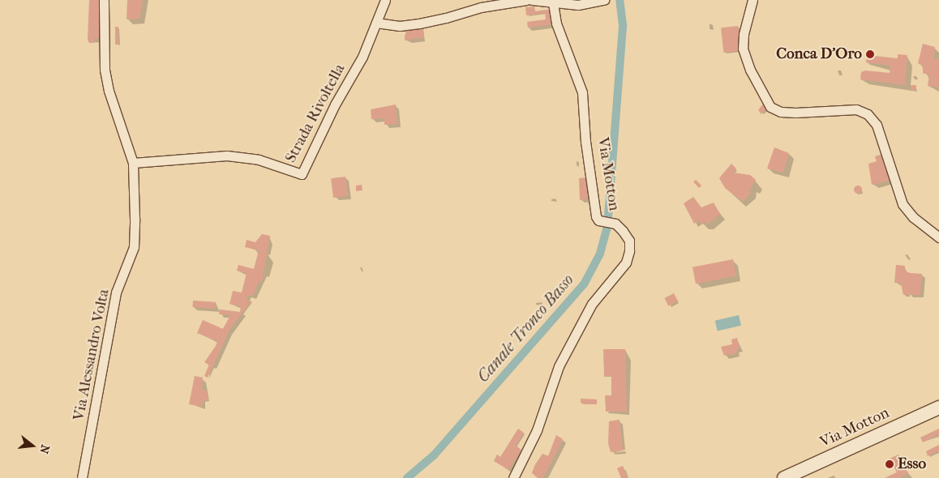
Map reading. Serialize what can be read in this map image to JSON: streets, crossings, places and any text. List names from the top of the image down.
{
  "streets": {
    "main road": ["Via Motton"],
    "street": ["Strada Rivoltella", "Via Alessandro Volta"]
  },
  "crossings": [
    ["Strada Rivoltella", "Via Alessandro Volta"]
  ],
  "water": ["Canale Tronco Basso"],
  "places": ["Conca D'Oro", "Esso"],
  "north": "right"
}
